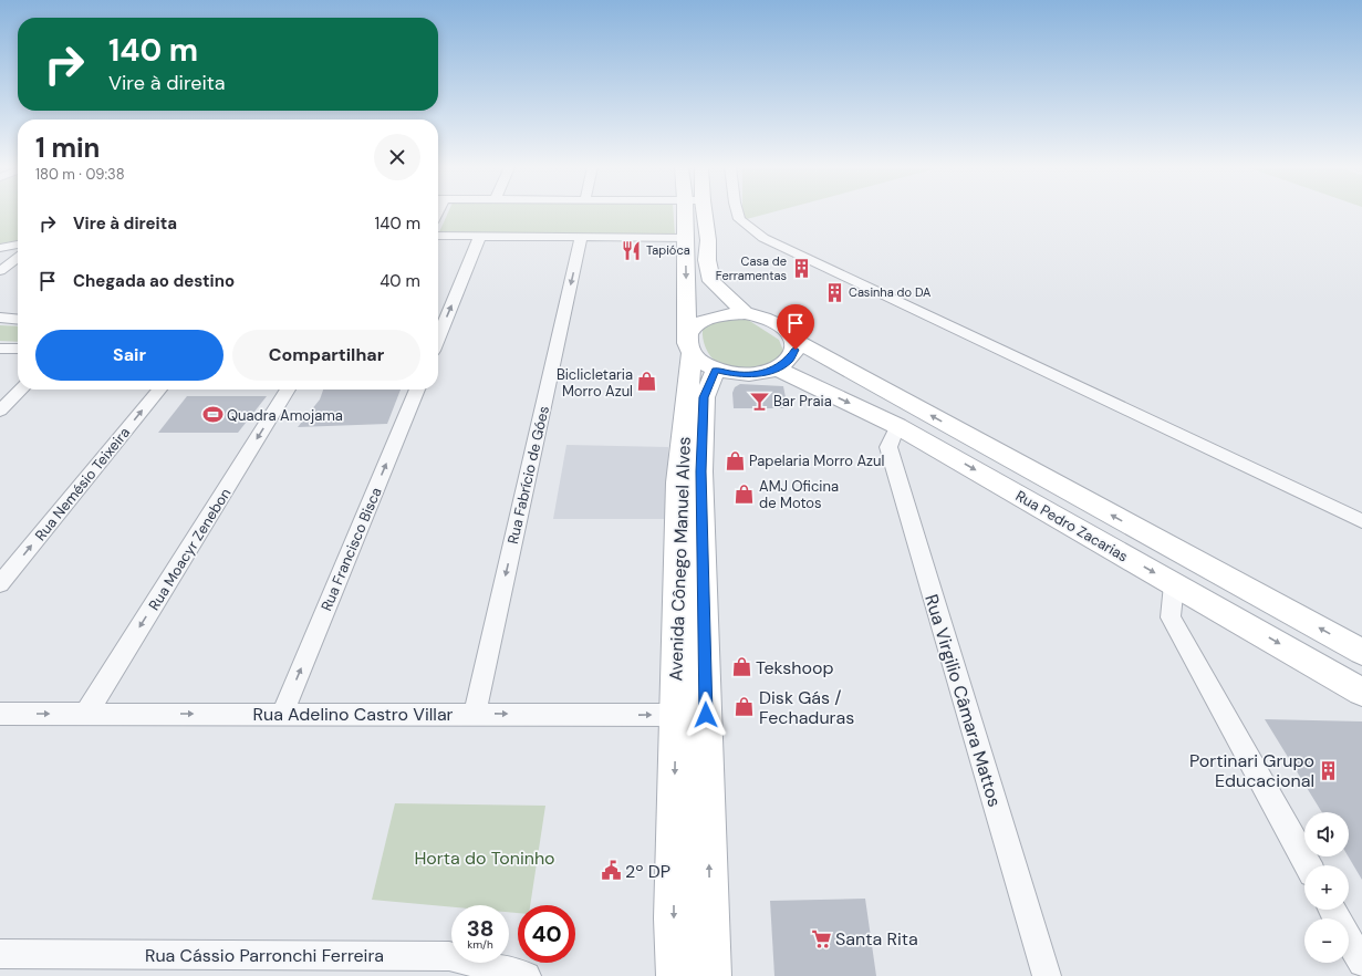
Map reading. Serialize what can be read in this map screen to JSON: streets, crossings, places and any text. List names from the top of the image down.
{
  "streets": {
    "street": [
      "Rua Fabrício de Góes",
      "Rua Nemésio Teixeira",
      "Rua Pedro Zacarias",
      "Rua Moacyr Zenebon",
      "Rua Francisco Bisca",
      "Avenida Cônego Manuel Alves",
      "Rua Virgilio Câmara Mattos",
      "Rua Adelino Castro Villar",
      "Rua Cássio Parronchi Ferreira"
    ]
  },
  "crossings": [
    ["Rua Fabrício de Góes", "Rua Adelino Castro Villar"],
    ["Rua Pedro Zacarias", "Avenida Cônego Manuel Alves"],
    ["Rua Pedro Zacarias", "Rua Virgilio Câmara Mattos"],
    ["Rua Moacyr Zenebon", "Rua Adelino Castro Villar"],
    ["Rua Francisco Bisca", "Rua Adelino Castro Villar"],
    ["Avenida Cônego Manuel Alves", "Rua Adelino Castro Villar"]
  ],
  "one_way": [
    "Rua Fabrício de Góes",
    "Rua Nemésio Teixeira",
    "Rua Moacyr Zenebon",
    "Rua Francisco Bisca",
    "Rua Adelino Castro Villar"
  ],
  "parks": ["Horta do Toninho"],
  "places": {
    "restaurant": ["Tapióca"],
    "building": ["Casa de Ferramentas", "Casinha do DA", "Portinari Grupo Educacional"],
    "shop": [
      "Biclicletaria Morro Azul",
      "Papelaria Morro Azul",
      "AMJ Oficina de Motos",
      "Tekshoop",
      "Disk Gás / Fechaduras"
    ],
    "bar": ["Bar Praia"],
    "sports": ["Quadra Amojama"],
    "public building": ["2º DP"],
    "supermarket": ["Santa Rita"]
  },
  "page": {
    "turn": ["140 m", "Vire à direita"],
    "heading": ["1 min", "180 m · 09:38"],
    "list": [
      {
        "name": "Vire à direita",
        "value": "140 m"
      },
      {
        "name": "Chegada ao destino",
        "value": "40 m"
      }
    ],
    "buttons": ["Sair", "Compartilhar"],
    "map_buttons": ["+", "−"],
    "speed": "38 km/h",
    "limit": "40"
  }
}
